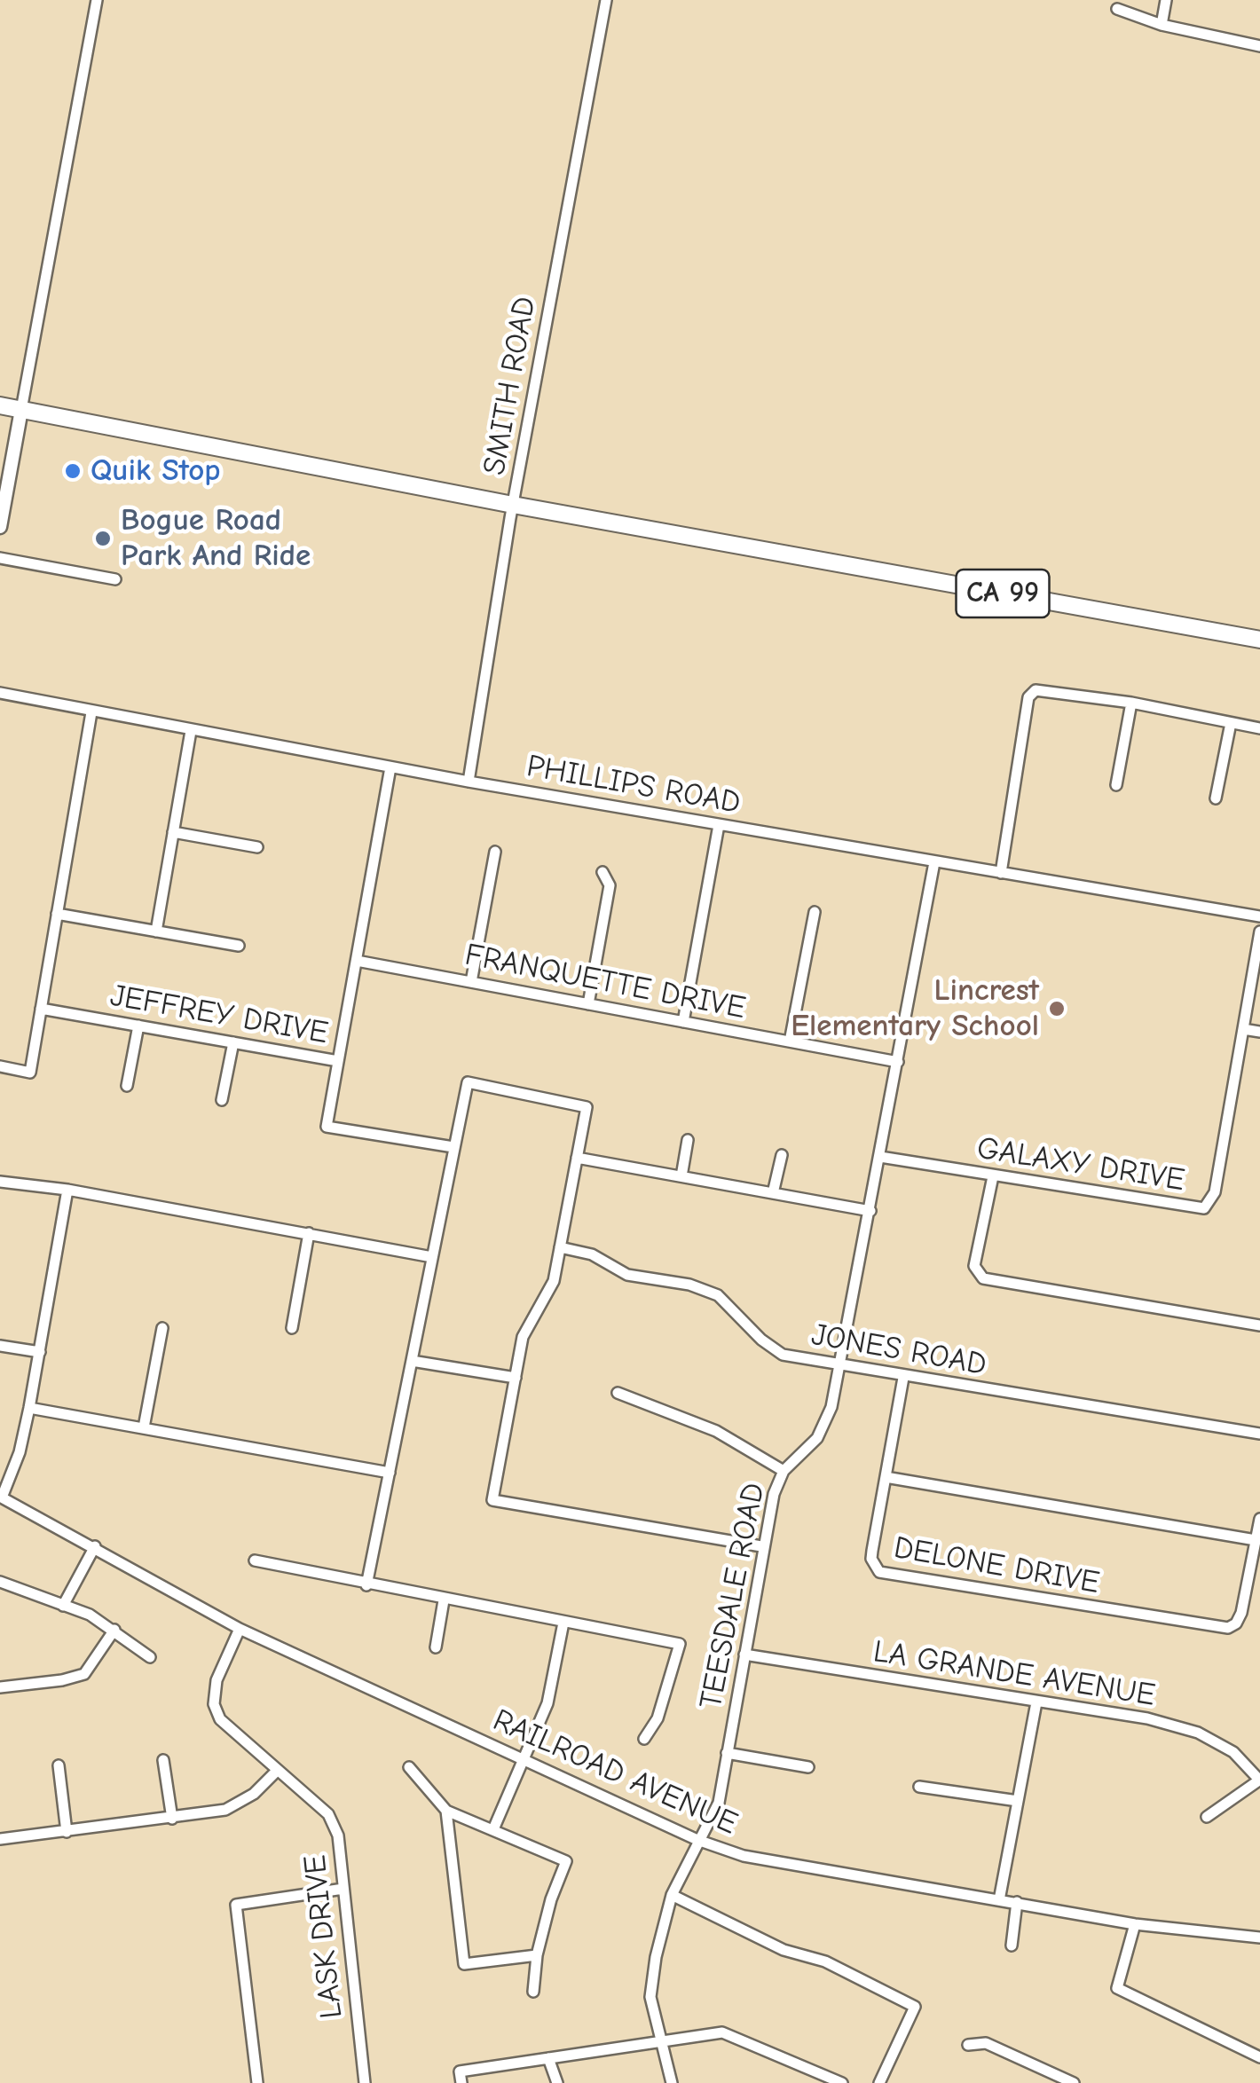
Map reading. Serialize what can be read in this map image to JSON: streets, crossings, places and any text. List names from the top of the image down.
{
  "streets": {
    "highway": ["CA 99"],
    "street": [
      "SMITH ROAD",
      "PHILLIPS ROAD",
      "FRANQUETTE DRIVE",
      "JEFFREY DRIVE",
      "GALAXY DRIVE",
      "JONES ROAD",
      "DELONE DRIVE",
      "TEESDALE ROAD",
      "LA GRANDE AVENUE",
      "RAILROAD AVENUE",
      "LASK DRIVE"
    ]
  },
  "crossings": [
    ["SMITH ROAD", "CA 99"],
    ["SMITH ROAD", "PHILLIPS ROAD"],
    ["PHILLIPS ROAD", "TEESDALE ROAD"],
    ["FRANQUETTE DRIVE", "TEESDALE ROAD"],
    ["GALAXY DRIVE", "TEESDALE ROAD"],
    ["JONES ROAD", "DELONE DRIVE"],
    ["JONES ROAD", "TEESDALE ROAD"],
    ["TEESDALE ROAD", "LA GRANDE AVENUE"],
    ["TEESDALE ROAD", "RAILROAD AVENUE"],
    ["RAILROAD AVENUE", "LASK DRIVE"]
  ],
  "places": ["Quik Stop", "Bogue Road Park And Ride", "Lincrest Elementary School"]
}
